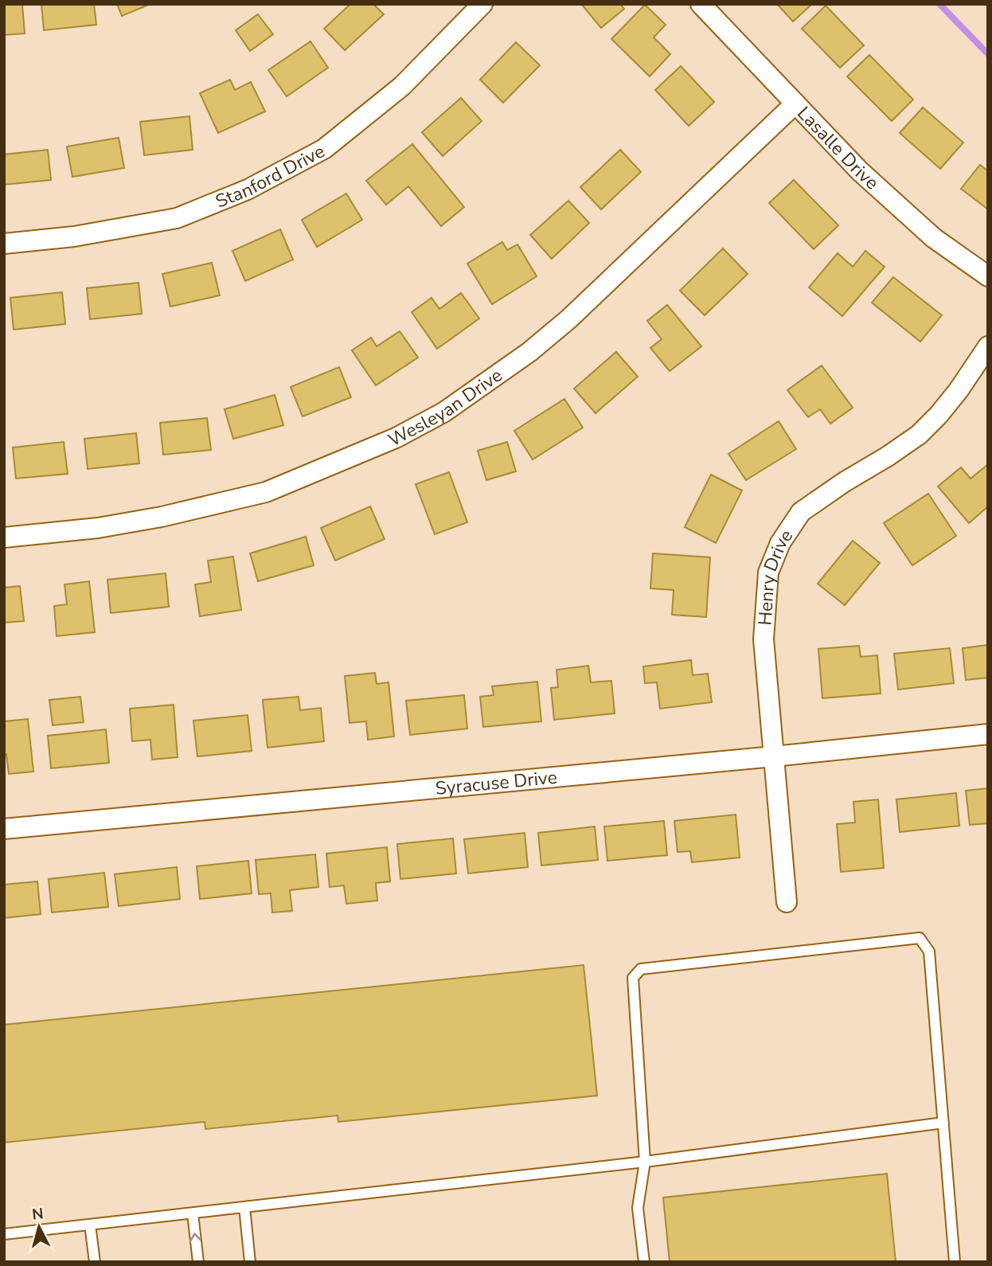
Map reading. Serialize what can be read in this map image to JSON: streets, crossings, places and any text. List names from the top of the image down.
{
  "streets": {
    "street": [
      "Lasalle Drive",
      "Stanford Drive",
      "Wesleyan Drive",
      "Henry Drive",
      "Syracuse Drive"
    ]
  },
  "crossings": [
    ["Lasalle Drive", "Wesleyan Drive"],
    ["Henry Drive", "Syracuse Drive"]
  ],
  "north": "top"
}
